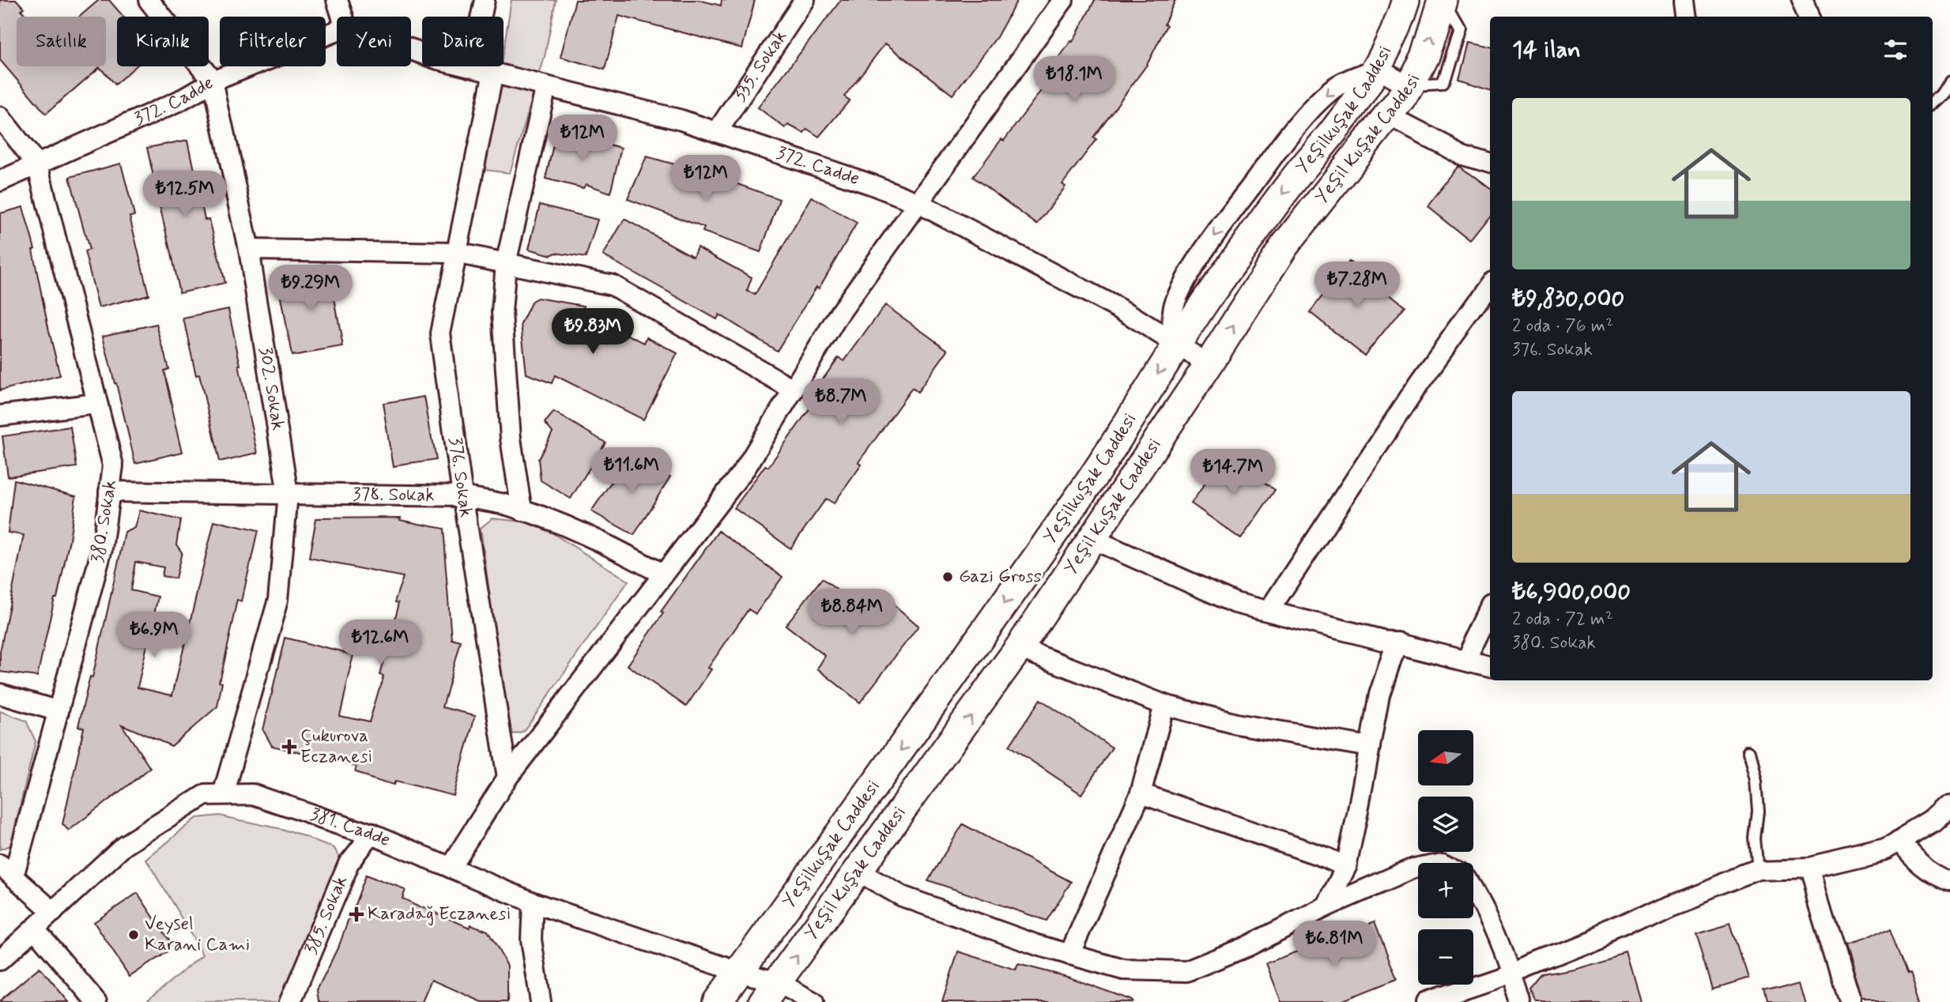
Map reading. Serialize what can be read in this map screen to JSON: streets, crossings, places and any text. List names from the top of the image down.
{
  "streets": {
    "main road": ["Yeşilkuşak Caddesi", "Yeşil Kuşak Caddesi"],
    "street": [
      "335. Sokak",
      "372. Cadde",
      "302. Sokak",
      "376. Sokak",
      "378. Sokak",
      "380. Sokak",
      "381. Cadde",
      "385. Sokak"
    ]
  },
  "crossings": [
    ["335. Sokak", "372. Cadde"],
    ["372. Cadde", "Yeşilkuşak Caddesi"],
    ["372. Cadde", "Yeşil Kuşak Caddesi"],
    ["372. Cadde", "302. Sokak"],
    ["372. Cadde", "376. Sokak"],
    ["372. Cadde", "380. Sokak"],
    ["Yeşilkuşak Caddesi", "381. Cadde"],
    ["Yeşil Kuşak Caddesi", "381. Cadde"],
    ["302. Sokak", "378. Sokak"],
    ["302. Sokak", "381. Cadde"],
    ["376. Sokak", "378. Sokak"],
    ["378. Sokak", "380. Sokak"],
    ["381. Cadde", "385. Sokak"]
  ],
  "one_way": ["Yeşilkuşak Caddesi", "Yeşil Kuşak Caddesi"],
  "places": {
    "other": ["Gazi Gross", "Veysel Karani Cami"],
    "health": ["Çukurova Eczanesi", "Karadağ Eczanesi"]
  },
  "north": "left",
  "page": {
    "chip": [
      "Satılık",
      "Kiralık",
      "Filtreler",
      "Yeni",
      "Daire"
    ],
    "heading": "14 ilan",
    "price": [
      "₺18.1M",
      "₺12M",
      "₺12M",
      "₺12.5M",
      "₺7.28M",
      "₺9.29M",
      "₺9.83M",
      "₺8.7M",
      "₺11.6M",
      "₺14.7M",
      "₺8.84M",
      "₺6.9M",
      "₺12.6M",
      "₺6.81M"
    ],
    "list": [
      {
        "name": "₺9,830,000",
        "note": "2 oda · 76 m² · 376. Sokak"
      },
      {
        "name": "₺6,900,000",
        "note": "2 oda · 72 m² · 380. Sokak"
      }
    ],
    "map_buttons": ["+", "−"]
  }
}
